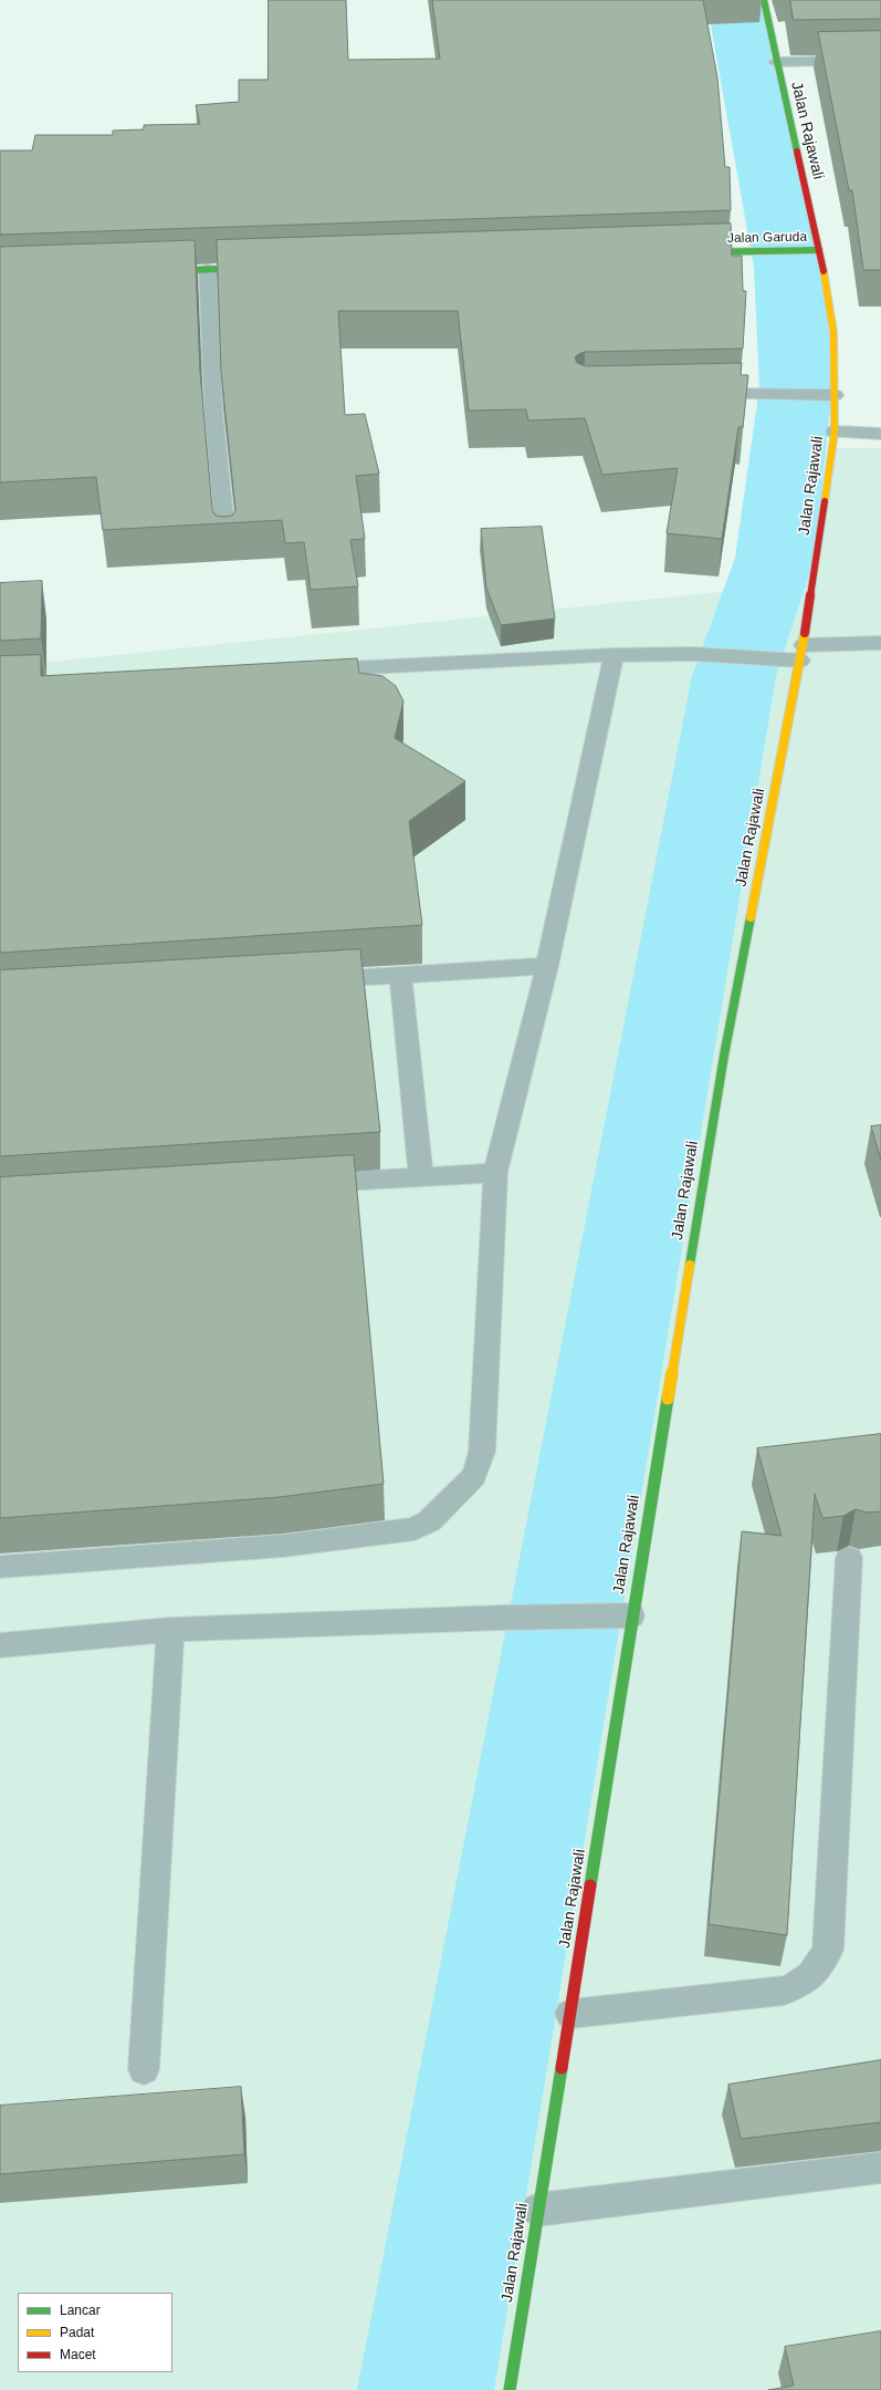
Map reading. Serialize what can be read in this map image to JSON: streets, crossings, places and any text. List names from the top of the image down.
{
  "streets": {
    "street": ["Jalan Rajawali", "Jalan Garuda"]
  },
  "crossings": [
    ["Jalan Rajawali", "Jalan Garuda"]
  ],
  "legend": ["Lancar", "Padat", "Macet"]
}
